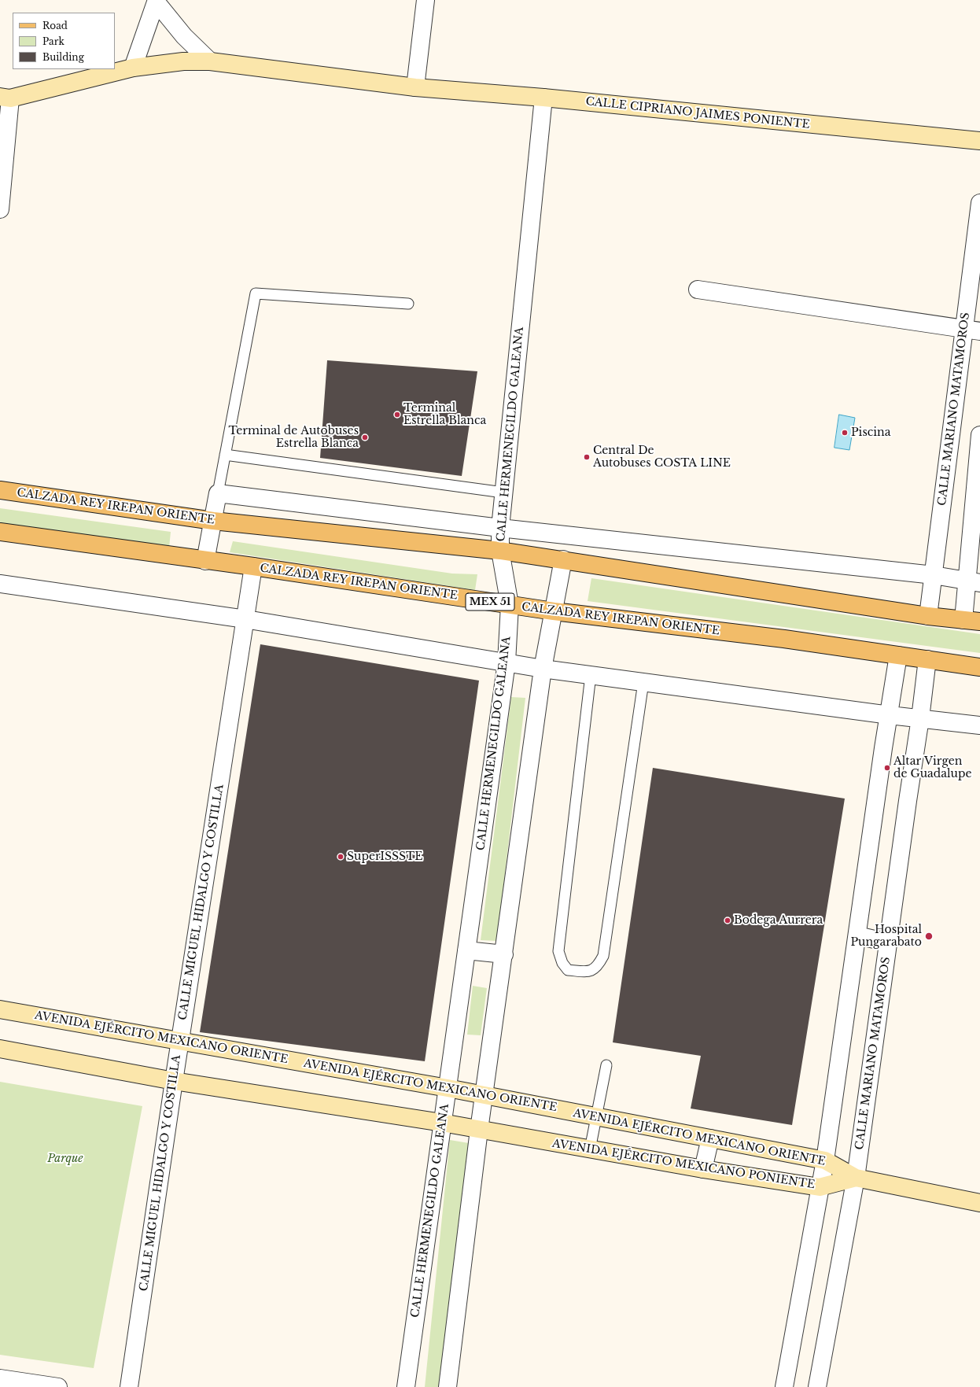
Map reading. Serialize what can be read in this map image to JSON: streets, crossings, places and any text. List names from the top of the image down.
{
  "streets": {
    "main road": ["CALZADA REY IREPAN ORIENTE", "MEX 51"],
    "street": [
      "CALLE CIPRIANO JAIMES PONIENTE",
      "CALLE MARIANO MATAMOROS",
      "CALLE HERMENEGILDO GALEANA",
      "CALLE MIGUEL HIDALGO Y COSTILLA",
      "AVENIDA EJÉRCITO MEXICANO ORIENTE",
      "AVENIDA EJÉRCITO MEXICANO PONIENTE"
    ]
  },
  "crossings": [
    ["CALLE CIPRIANO JAIMES PONIENTE", "CALLE HERMENEGILDO GALEANA"],
    ["CALLE MARIANO MATAMOROS", "CALZADA REY IREPAN ORIENTE"],
    ["CALLE MARIANO MATAMOROS", "AVENIDA EJÉRCITO MEXICANO ORIENTE"],
    ["CALLE MARIANO MATAMOROS", "AVENIDA EJÉRCITO MEXICANO PONIENTE"],
    ["CALLE HERMENEGILDO GALEANA", "CALZADA REY IREPAN ORIENTE"],
    ["CALLE HERMENEGILDO GALEANA", "AVENIDA EJÉRCITO MEXICANO ORIENTE"],
    ["CALZADA REY IREPAN ORIENTE", "CALLE MIGUEL HIDALGO Y COSTILLA"],
    ["CALLE MIGUEL HIDALGO Y COSTILLA", "AVENIDA EJÉRCITO MEXICANO ORIENTE"],
    ["AVENIDA EJÉRCITO MEXICANO ORIENTE", "AVENIDA EJÉRCITO MEXICANO PONIENTE"]
  ],
  "parks": ["Parque"],
  "places": [
    "Terminal Estrella Blanca",
    "Piscina",
    "Terminal de Autobuses Estrella Blanca",
    "Central De Autobuses COSTA LINE",
    "Altar Virgen de Guadalupe",
    "SuperISSSTE",
    "Bodega Aurrera",
    "Hospital Pungarabato"
  ],
  "legend": ["Road", "Park", "Building"]
}
